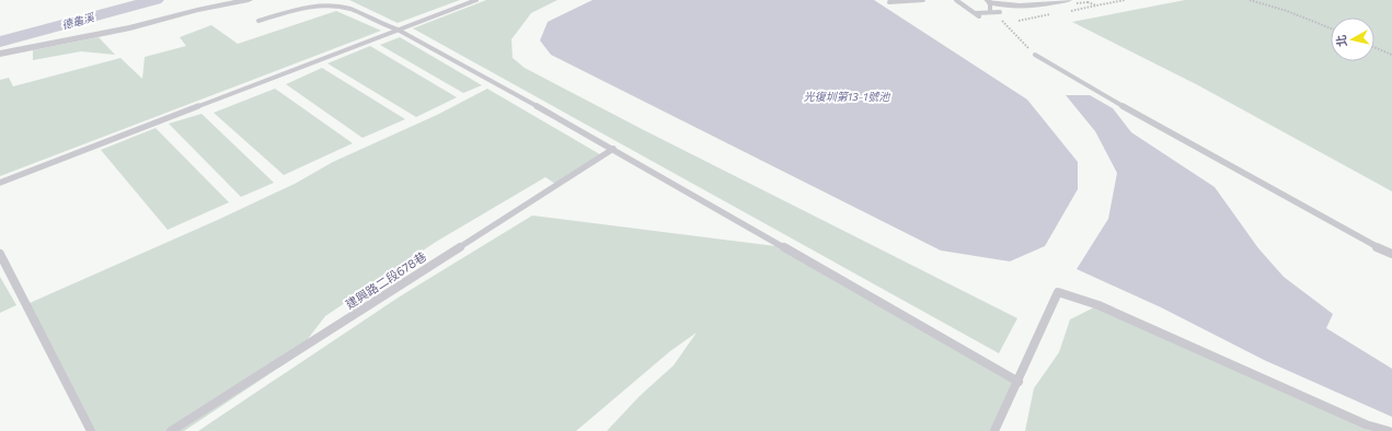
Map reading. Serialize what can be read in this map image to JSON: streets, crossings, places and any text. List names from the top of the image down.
{
  "streets": {
    "lane": ["建興路二段678巷"]
  },
  "water": ["德龜溪", "光復圳第13-1號池"],
  "north": "left"
}
